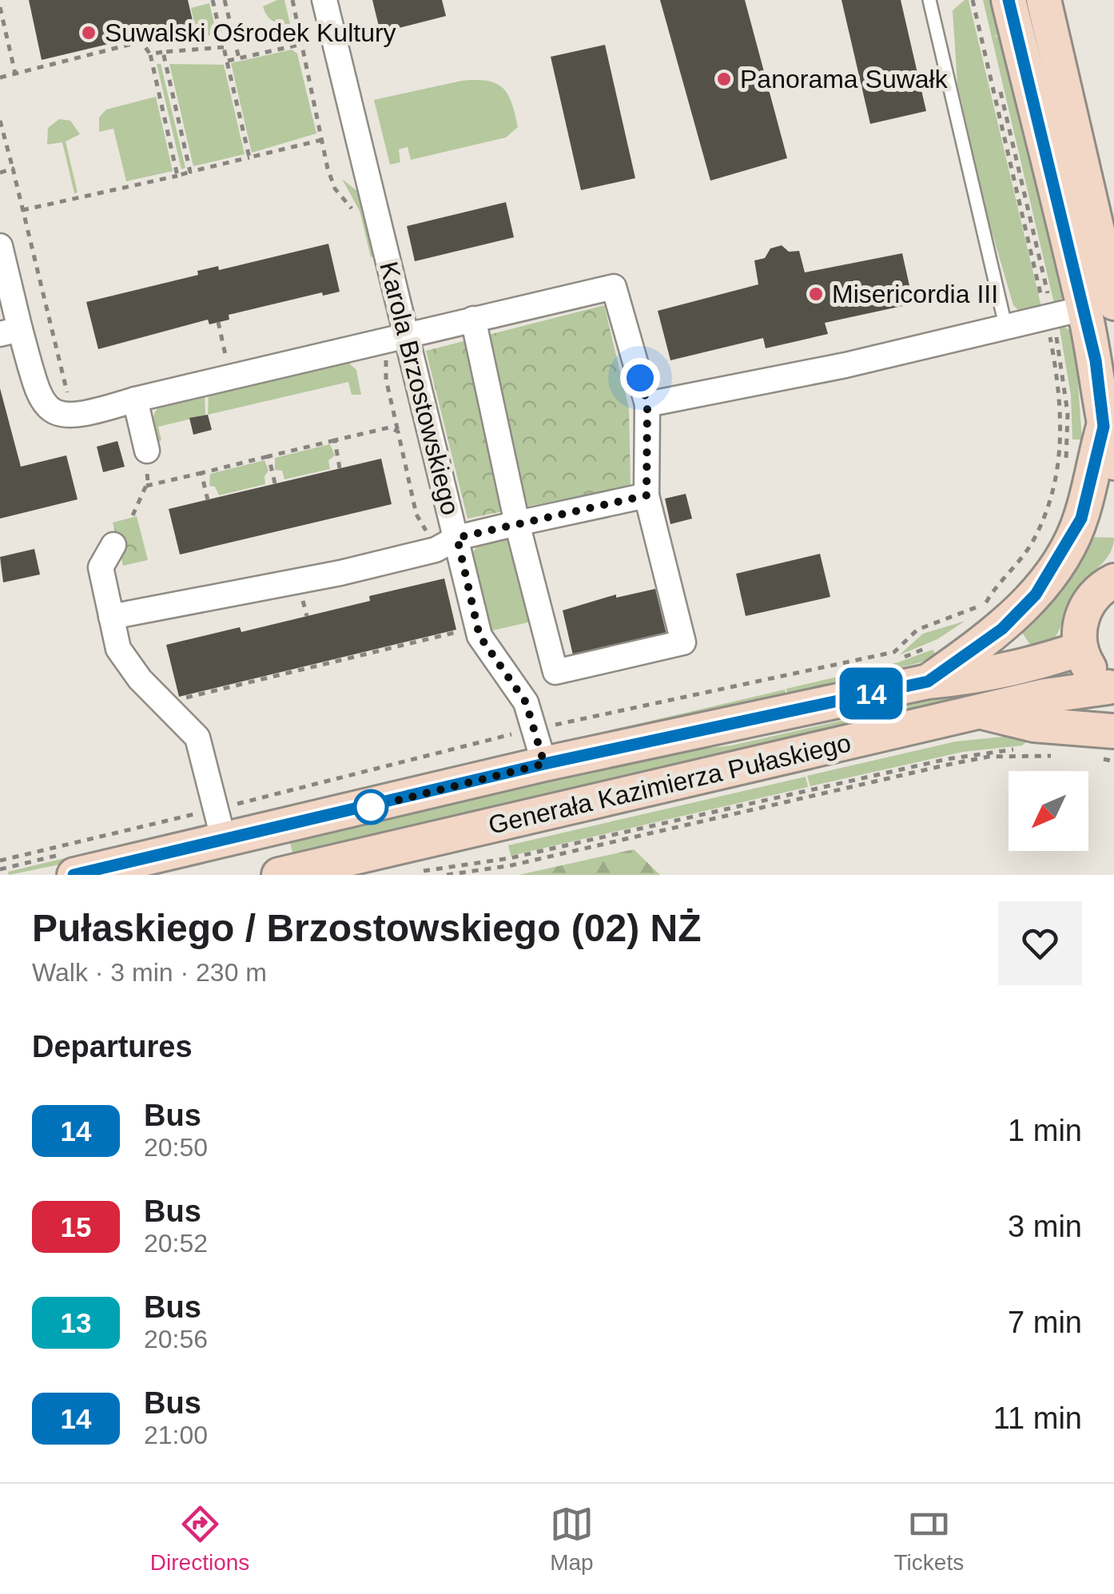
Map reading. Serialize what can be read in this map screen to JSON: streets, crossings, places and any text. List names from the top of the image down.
{
  "streets": {
    "main road": ["Generała Kazimierza Pułaskiego"],
    "street": ["Karola Brzostowskiego"]
  },
  "crossings": [
    ["Karola Brzostowskiego", "Generała Kazimierza Pułaskiego"]
  ],
  "places": ["Suwalski Ośrodek Kultury", "Panorama Suwałk", "Misericordia III"],
  "lines": ["bus line 14"],
  "north": "bottom left",
  "page": {
    "on_map": "14",
    "heading": [
      ["Pułaskiego / Brzostowskiego (02) NŻ", "Walk · 3 min · 230 m"],
      "Departures"
    ],
    "list": [
      {
        "mark": "14",
        "name": "Bus",
        "note": "20:50",
        "value": "1 min"
      },
      {
        "mark": "15",
        "name": "Bus",
        "note": "20:52",
        "value": "3 min"
      },
      {
        "mark": "13",
        "name": "Bus",
        "note": "20:56",
        "value": "7 min"
      },
      {
        "mark": "14",
        "name": "Bus",
        "note": "21:00",
        "value": "11 min"
      }
    ],
    "tabs": ["Directions", "Map", "Tickets"]
  }
}
